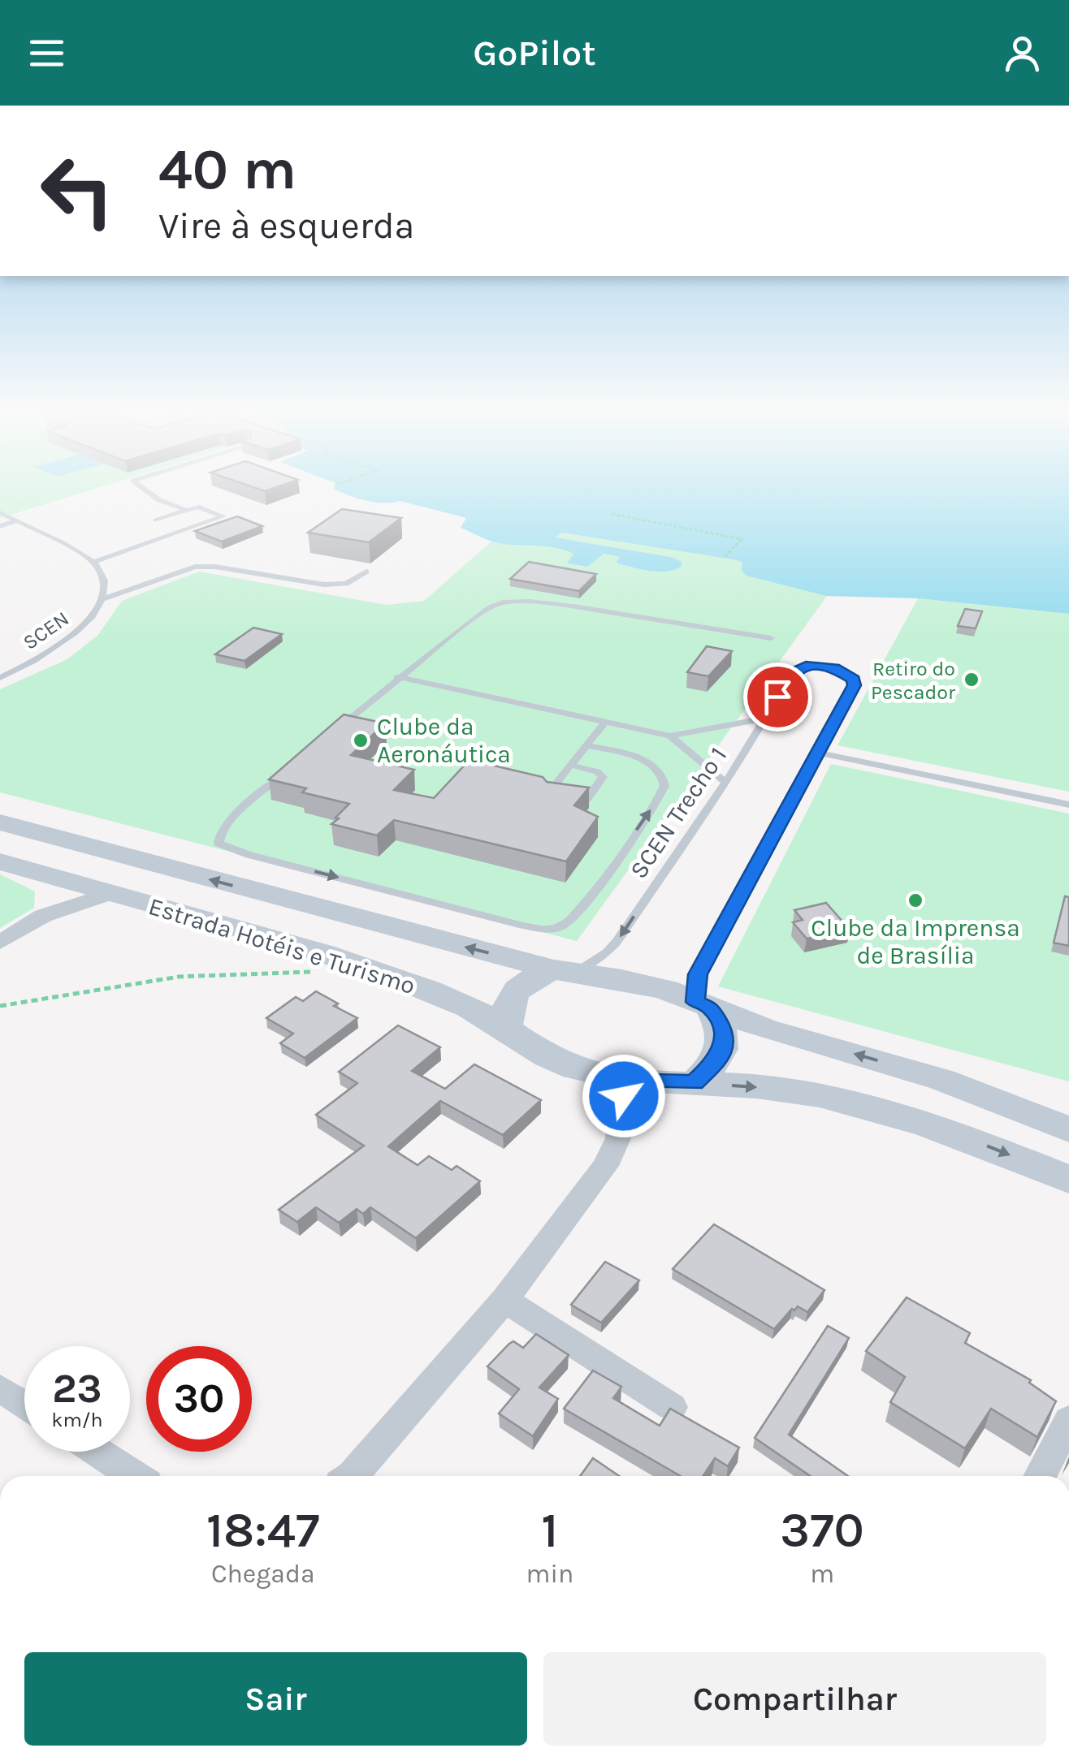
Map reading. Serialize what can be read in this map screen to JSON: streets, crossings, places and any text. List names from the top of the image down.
{
  "streets": {
    "main road": ["Estrada Hotéis e Turismo"],
    "lane": ["SCEN", "SCEN Trecho 1"]
  },
  "crossings": [
    ["SCEN Trecho 1", "Estrada Hotéis e Turismo"]
  ],
  "places": ["Retiro do Pescador", "Clube da Aeronáutica", "Clube da Imprensa de Brasília"],
  "page": {
    "header": "GoPilot",
    "turn": ["40 m", "Vire à esquerda"],
    "speed": "23 km/h",
    "limit": "30",
    "eta": [
      "18:47",
      "Chegada",
      "1",
      "min",
      "370",
      "m"
    ],
    "buttons": ["Sair", "Compartilhar"]
  }
}
